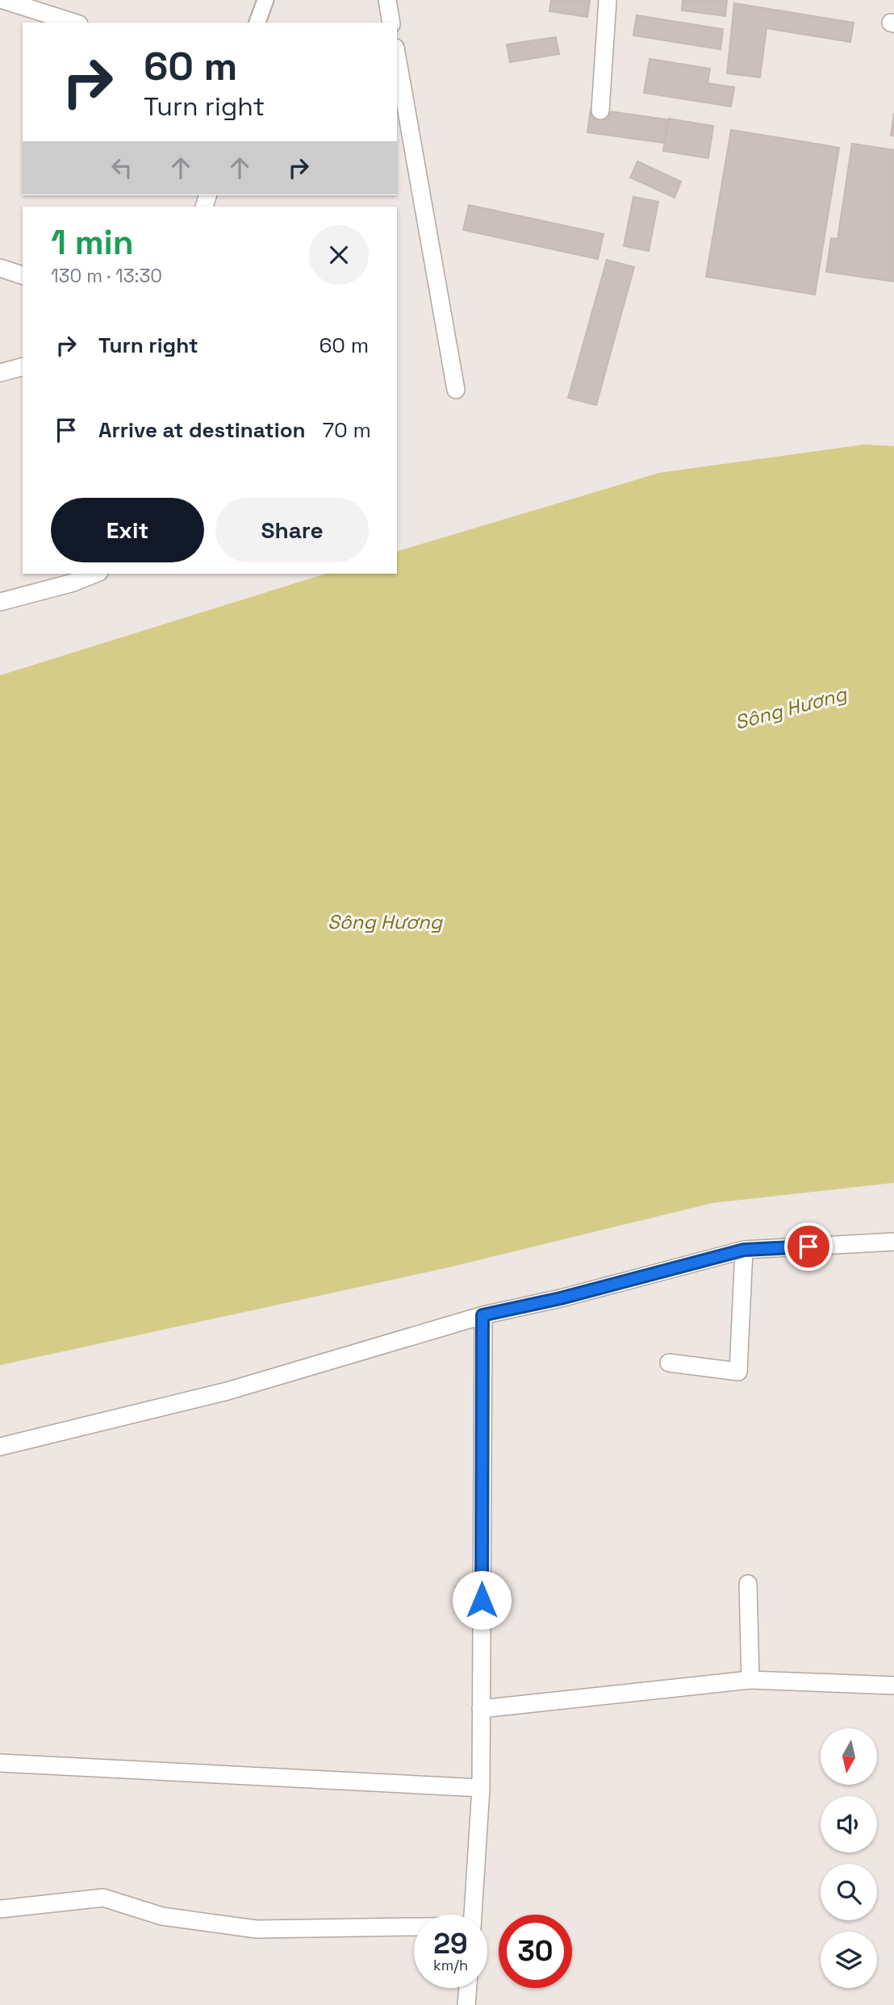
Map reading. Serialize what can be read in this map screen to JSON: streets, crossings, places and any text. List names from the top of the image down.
{
  "water": ["Sông Hương"],
  "north": "bottom",
  "page": {
    "turn": ["60 m", "Turn right"],
    "heading": ["1 min", "130 m · 13:30"],
    "list": [
      {
        "name": "Turn right",
        "value": "60 m"
      },
      {
        "name": "Arrive at destination",
        "value": "70 m"
      }
    ],
    "buttons": ["Exit", "Share"],
    "speed": "29 km/h",
    "limit": "30"
  }
}
